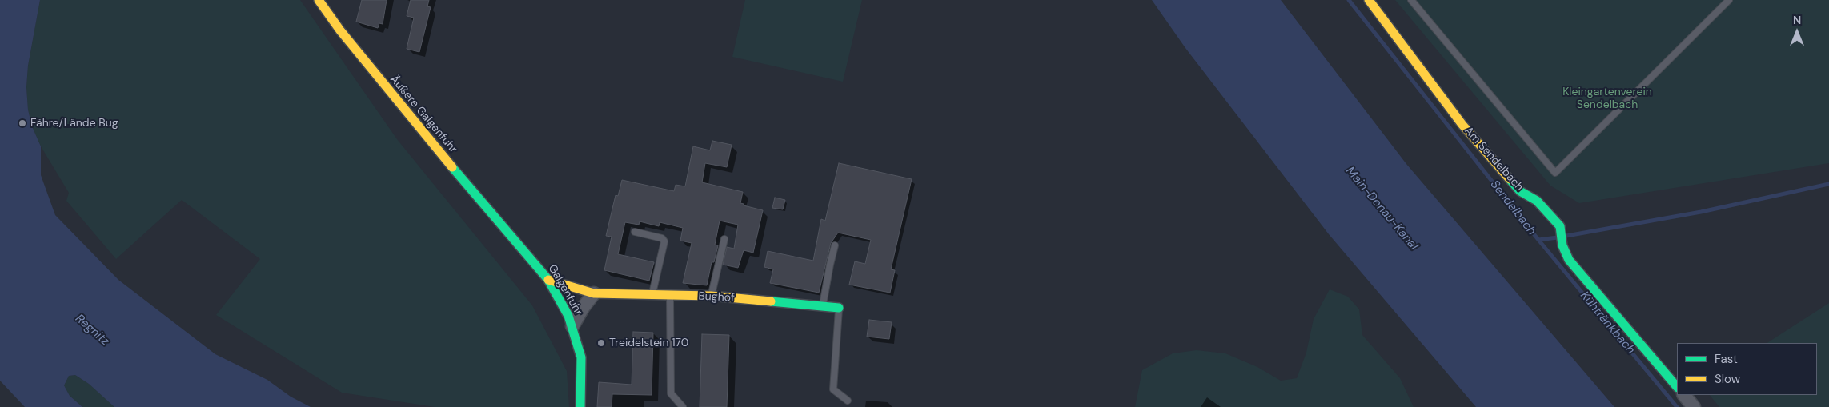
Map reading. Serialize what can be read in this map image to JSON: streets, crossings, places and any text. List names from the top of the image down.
{
  "streets": {
    "street": [
      "Äußere Galgenfuhr",
      "Am Sendelbach",
      "Galgenfuhr",
      "Bughof"
    ]
  },
  "crossings": [
    ["Äußere Galgenfuhr", "Galgenfuhr"],
    ["Galgenfuhr", "Bughof"]
  ],
  "water": [
    "Sendelbach",
    "Main-Donau-Kanal",
    "Kühtränkbach",
    "Regnitz"
  ],
  "parks": ["Kleingartenverein Sendelbach"],
  "places": ["Fähre/Lände Bug", "Treidelstein 170"],
  "legend": ["Fast", "Slow"],
  "north": "top"
}
